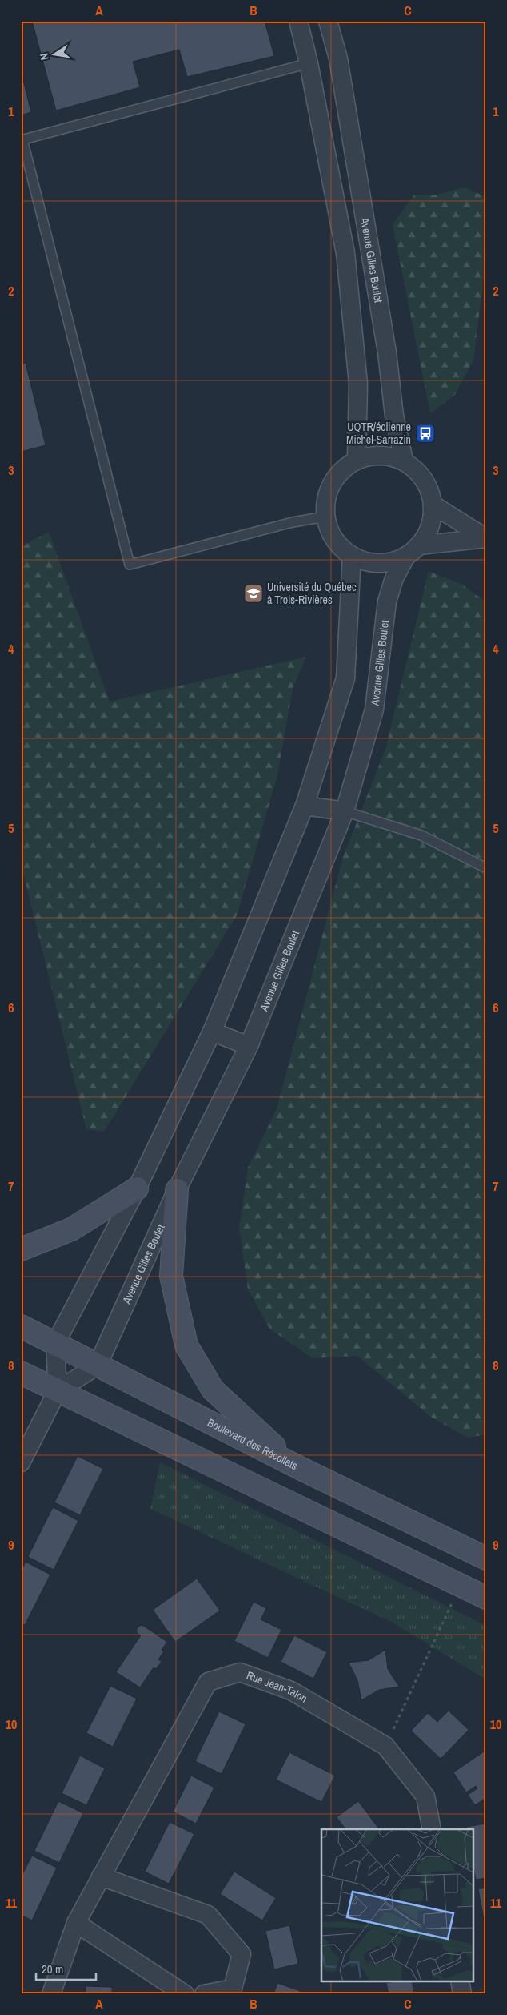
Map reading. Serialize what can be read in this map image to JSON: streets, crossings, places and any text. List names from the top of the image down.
{
  "streets": {
    "main road": ["Boulevard des Récollets"],
    "street": ["Avenue Gilles Boulet", "Rue Jean-Talon"]
  },
  "crossings": [
    ["Avenue Gilles Boulet", "Boulevard des Récollets"]
  ],
  "places": {
    "bus stop": ["UQTR/éolienne Michel-Sarrazin"],
    "school or university": ["Université du Québec à Trois-Rivières"]
  },
  "scale_bar": "20 m",
  "north": "left",
  "grid": {
    "columns": ["A", "B", "C"],
    "rows": [
      "1",
      "2",
      "3",
      "4",
      "5",
      "6",
      "7",
      "8",
      "9",
      "10",
      "11"
    ]
  }
}
